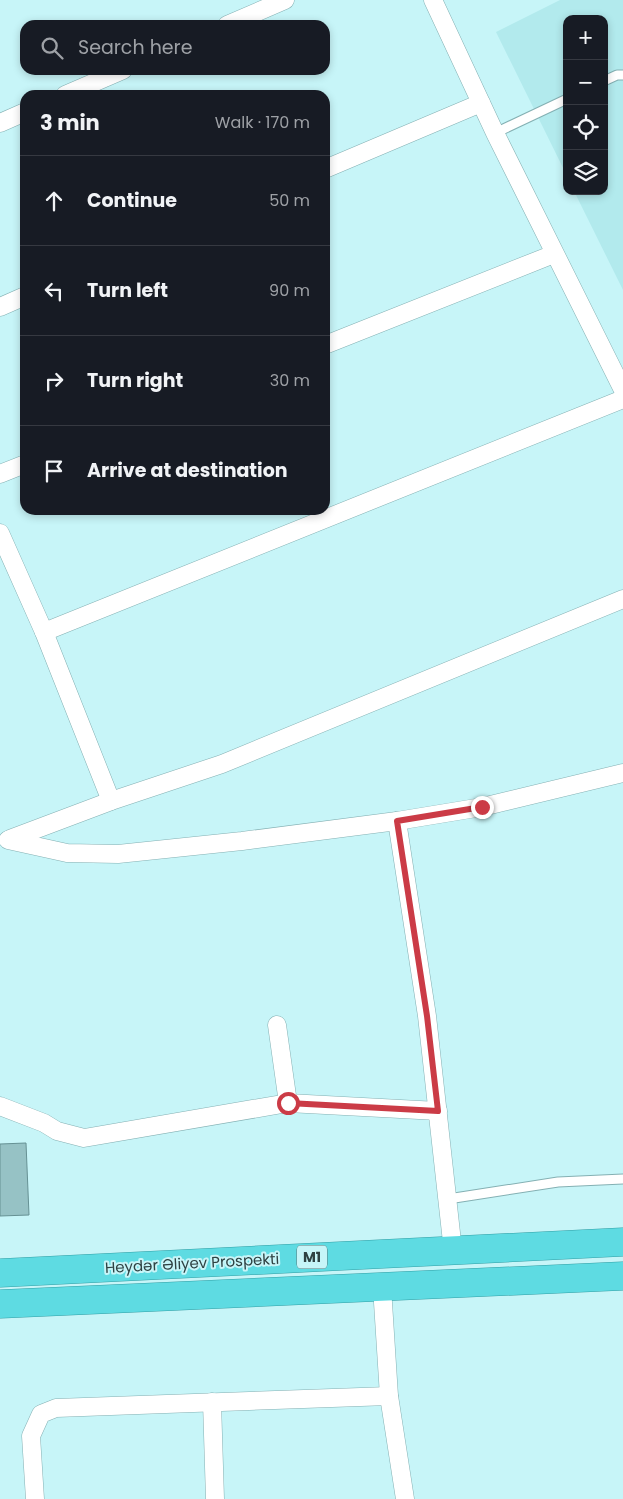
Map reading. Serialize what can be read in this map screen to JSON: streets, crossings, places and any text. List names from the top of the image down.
{
  "streets": {
    "highway": ["M1", "Heydər Əliyev Prospekti"]
  },
  "page": {
    "map_buttons": ["+", "−"],
    "search": "Search here",
    "heading": ["3 min", "Walk · 170 m"],
    "list": [
      ["Continue", "50 m"],
      ["Turn left", "90 m"],
      ["Turn right", "30 m"],
      "Arrive at destination"
    ]
  }
}
